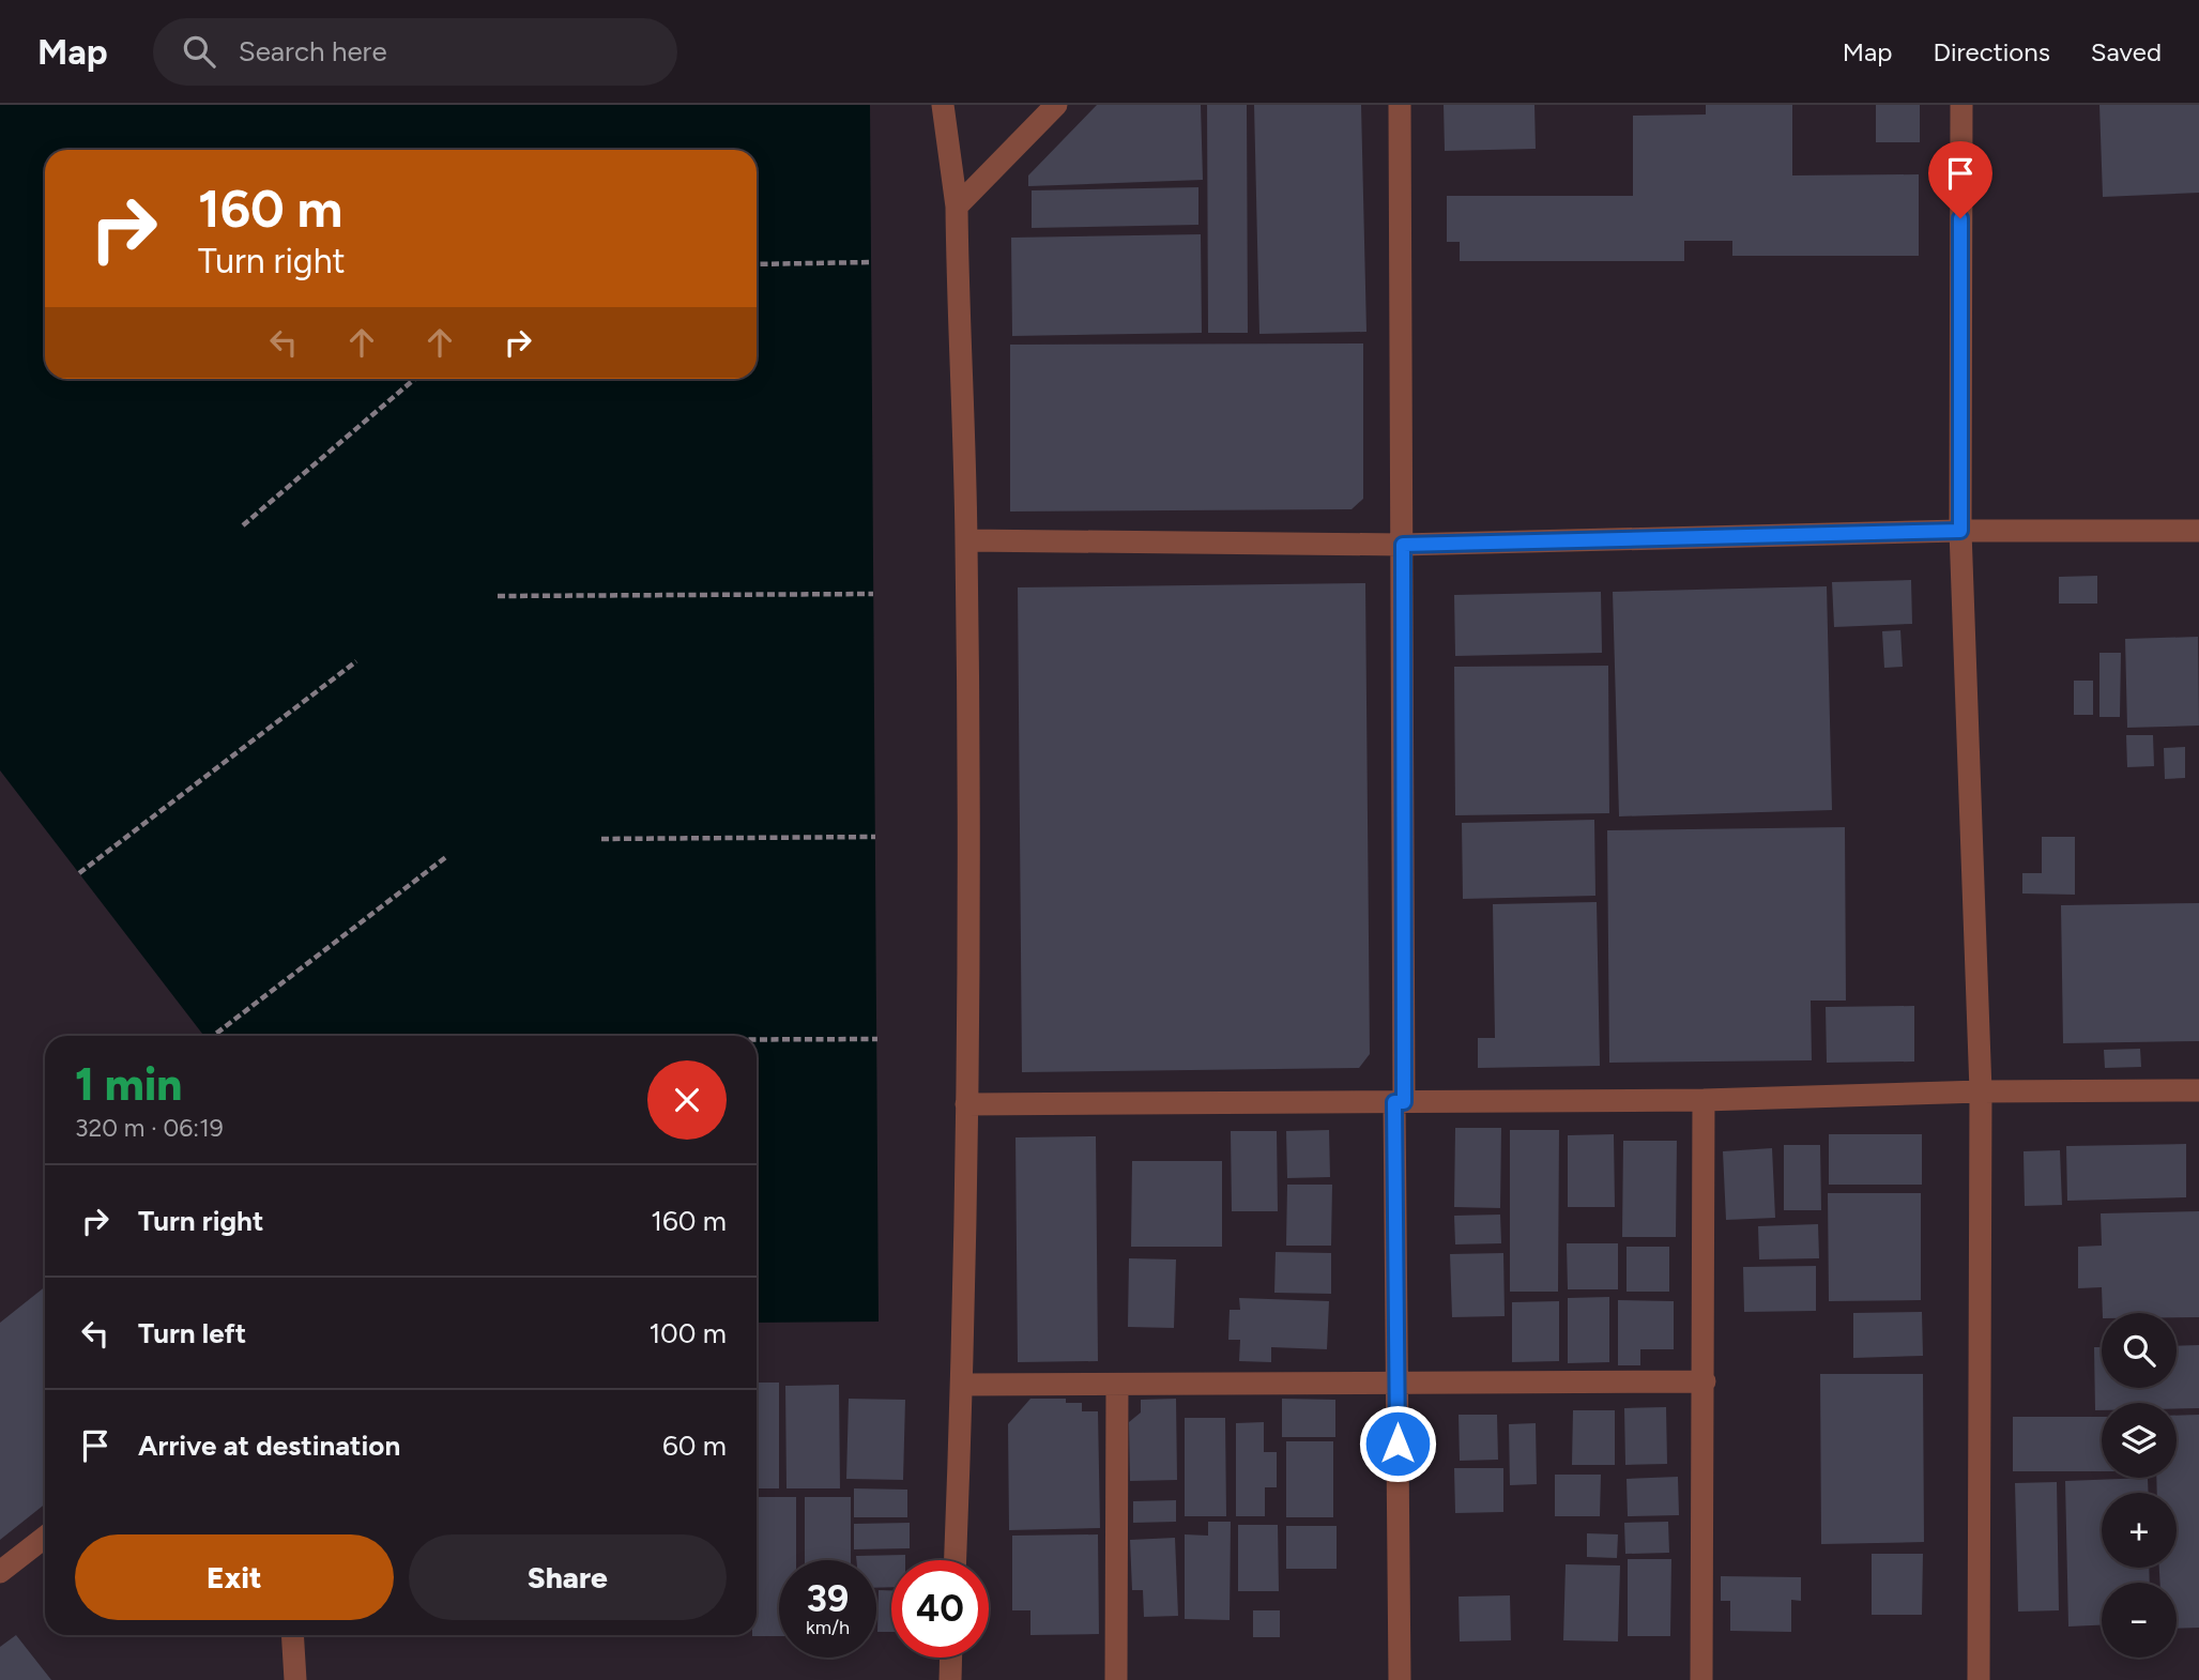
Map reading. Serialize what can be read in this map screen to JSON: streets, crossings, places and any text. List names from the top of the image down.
{
  "page": {
    "header": "Map",
    "search": "Search here",
    "nav": ["Map", "Directions", "Saved"],
    "turn": ["160 m", "Turn right"],
    "heading": ["1 min", "320 m · 06:19"],
    "list": [
      {
        "name": "Turn right",
        "value": "160 m"
      },
      {
        "name": "Turn left",
        "value": "100 m"
      },
      {
        "name": "Arrive at destination",
        "value": "60 m"
      }
    ],
    "map_buttons": ["+", "−"],
    "buttons": ["Exit", "Share"],
    "speed": "39 km/h",
    "limit": "40"
  }
}
